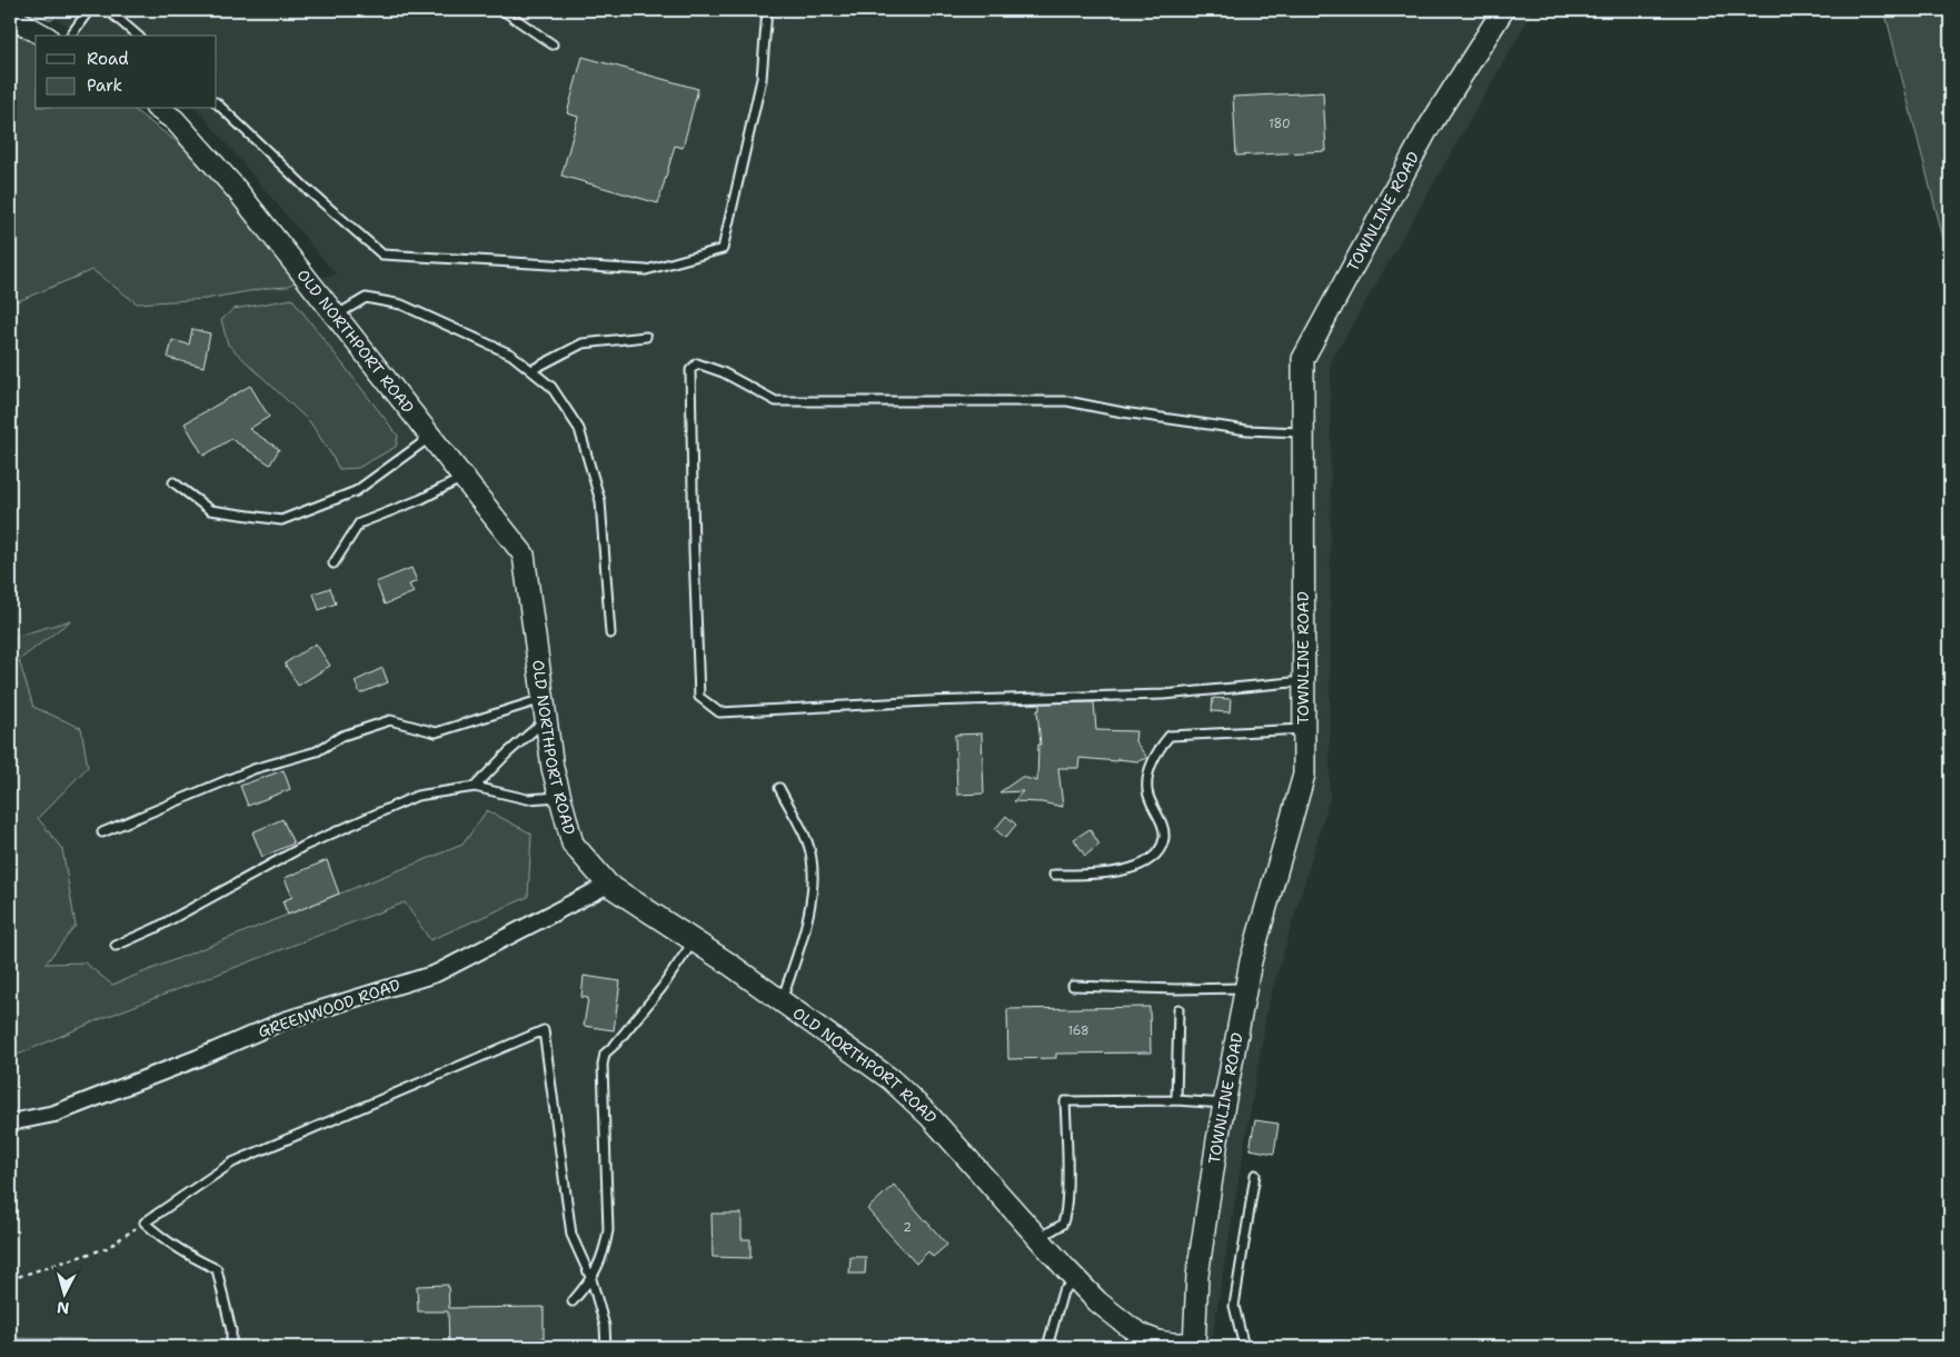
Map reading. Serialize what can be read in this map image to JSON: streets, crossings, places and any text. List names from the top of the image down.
{
  "streets": {
    "main road": ["TOWNLINE ROAD", "OLD NORTHPORT ROAD"],
    "street": ["GREENWOOD ROAD"]
  },
  "crossings": [
    ["TOWNLINE ROAD", "OLD NORTHPORT ROAD"],
    ["OLD NORTHPORT ROAD", "GREENWOOD ROAD"]
  ],
  "house_numbers": ["180", "168", "2"],
  "legend": ["Road", "Park"],
  "north": "bottom"
}
